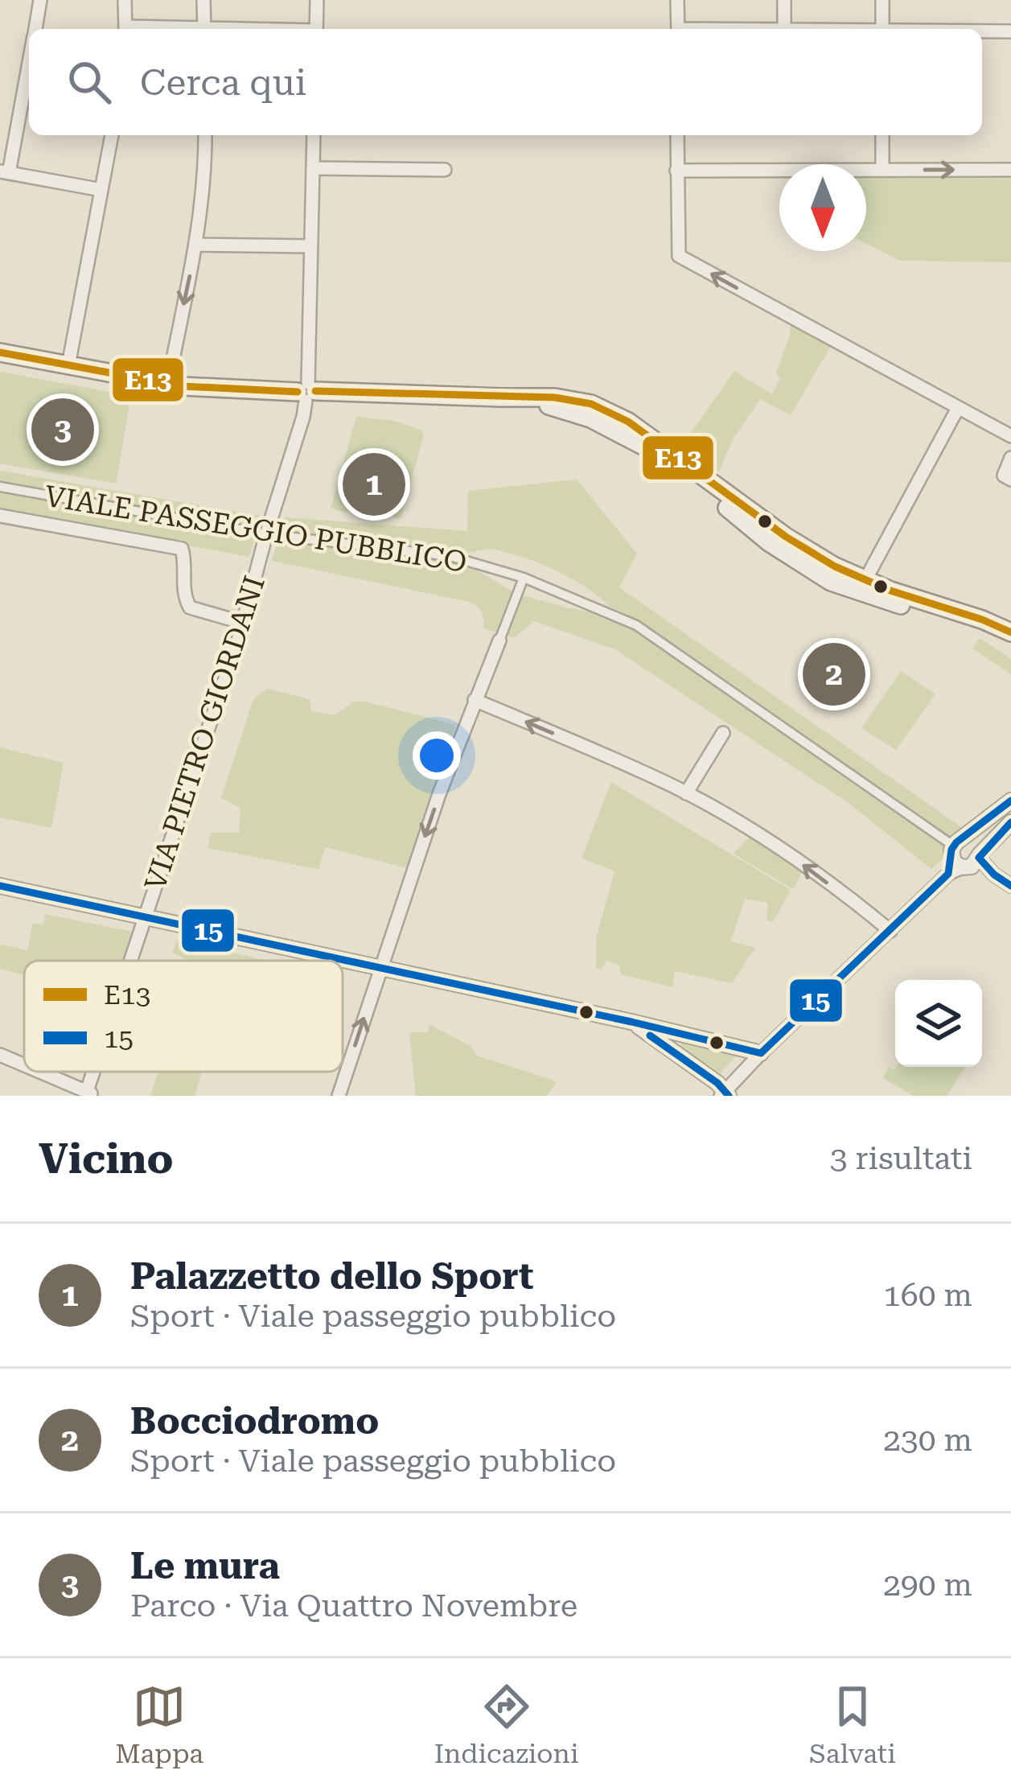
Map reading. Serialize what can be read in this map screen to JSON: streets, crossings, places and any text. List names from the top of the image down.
{
  "streets": {
    "street": ["VIALE PASSEGGIO PUBBLICO", "VIA PIETRO GIORDANI"]
  },
  "crossings": [
    ["VIALE PASSEGGIO PUBBLICO", "VIA PIETRO GIORDANI"]
  ],
  "lines": ["transit line E13", "transit line 15"],
  "legend": ["E13", "15"],
  "north": "bottom",
  "page": {
    "search": "Cerca qui",
    "pins": ["3", "1", "2"],
    "heading": ["Vicino", "3 risultati"],
    "list": [
      {
        "mark": "1",
        "name": "Palazzetto dello Sport",
        "note": "Sport · Viale passeggio pubblico",
        "value": "160 m"
      },
      {
        "mark": "2",
        "name": "Bocciodromo",
        "note": "Sport · Viale passeggio pubblico",
        "value": "230 m"
      },
      {
        "mark": "3",
        "name": "Le mura",
        "note": "Parco · Via Quattro Novembre",
        "value": "290 m"
      }
    ],
    "nav": ["Mappa", "Indicazioni", "Salvati"]
  }
}
